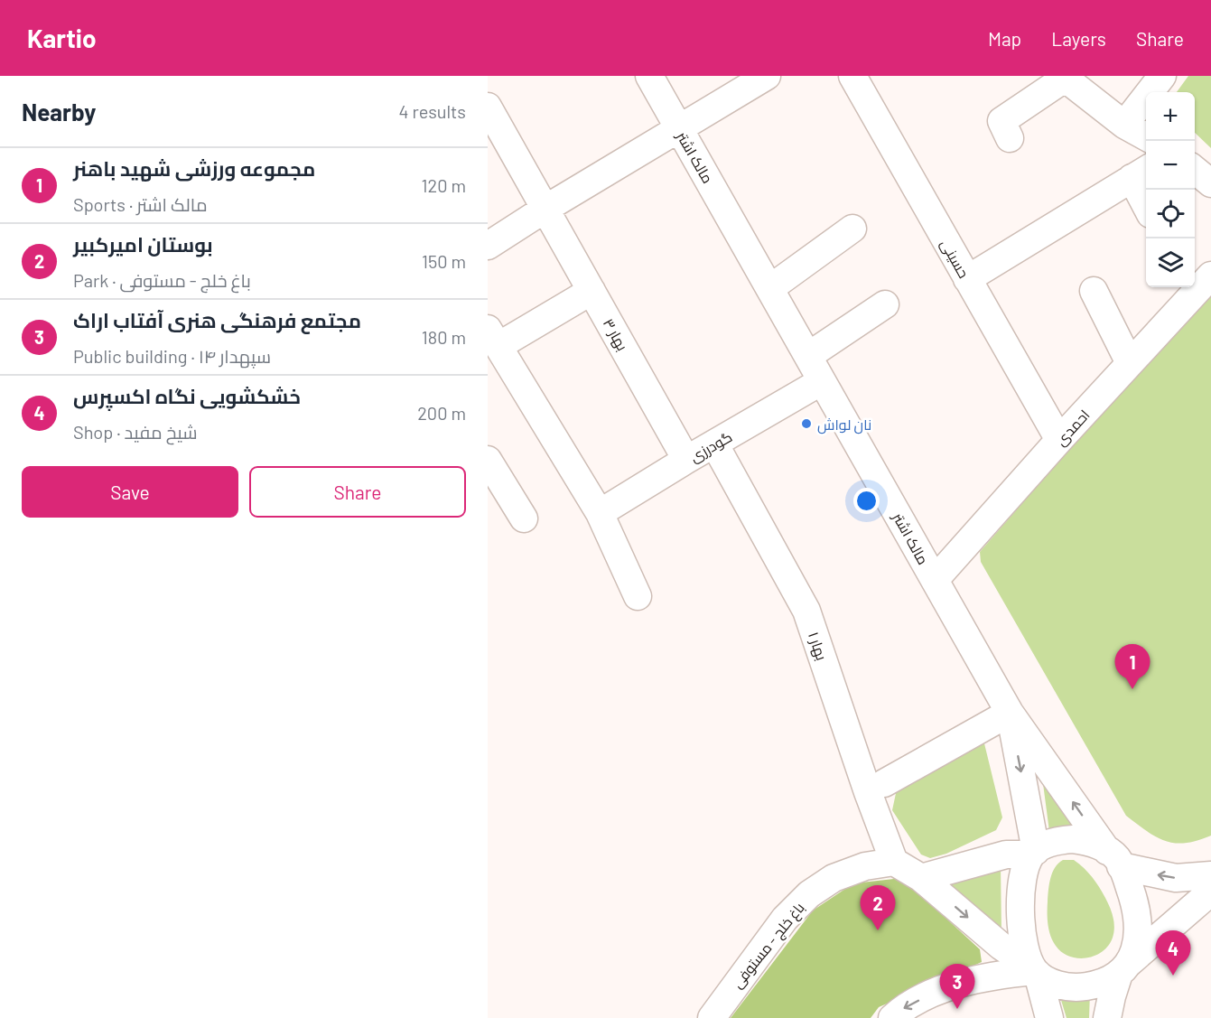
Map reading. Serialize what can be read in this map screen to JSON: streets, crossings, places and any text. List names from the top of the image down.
{
  "streets": {
    "street": [
      "مالک اشتر",
      "حسینی",
      "بهار ۳",
      "احمدی",
      "گودرزی",
      "بهار ۱",
      "باغ خلج - مستوفی"
    ]
  },
  "crossings": [
    ["مالک اشتر", "احمدی"],
    ["مالک اشتر", "گودرزی"],
    ["حسینی", "احمدی"],
    ["بهار ۳", "گودرزی"],
    ["گودرزی", "بهار ۱"],
    ["بهار ۱", "باغ خلج - مستوفی"]
  ],
  "places": ["نان لواش"],
  "page": {
    "header": "Kartio",
    "nav": ["Map", "Layers", "Share"],
    "heading": ["Nearby", "4 results"],
    "map_buttons": ["+", "−"],
    "list": [
      {
        "mark": "1",
        "name": "مجموعه ورزشی شهید باهنر",
        "note": "Sports · مالک اشتر",
        "value": "120 m"
      },
      {
        "mark": "2",
        "name": "بوستان امیرکبیر",
        "note": "Park · باغ خلج - مستوفی",
        "value": "150 m"
      },
      {
        "mark": "3",
        "name": "مجتمع فرهنگی هنری آفتاب اراک",
        "note": "Public building · سپهدار ۱۴",
        "value": "180 m"
      },
      {
        "mark": "4",
        "name": "خشکشویی نگاه اکسپرس",
        "note": "Shop · شیخ مفید",
        "value": "200 m"
      }
    ],
    "buttons": ["Save", "Share"],
    "pins": [
      "1",
      "2",
      "4",
      "3"
    ]
  }
}
